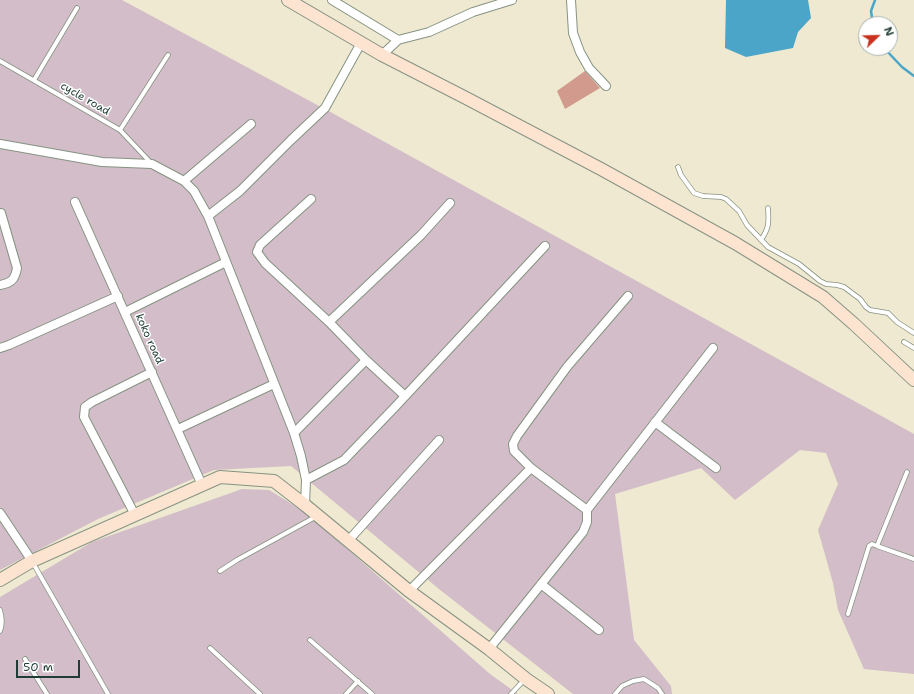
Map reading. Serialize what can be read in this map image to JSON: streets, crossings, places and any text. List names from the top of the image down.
{
  "streets": {
    "street": ["koko road"],
    "lane": ["cycle road"]
  },
  "scale_bar": "50 m",
  "north": "top right"
}
